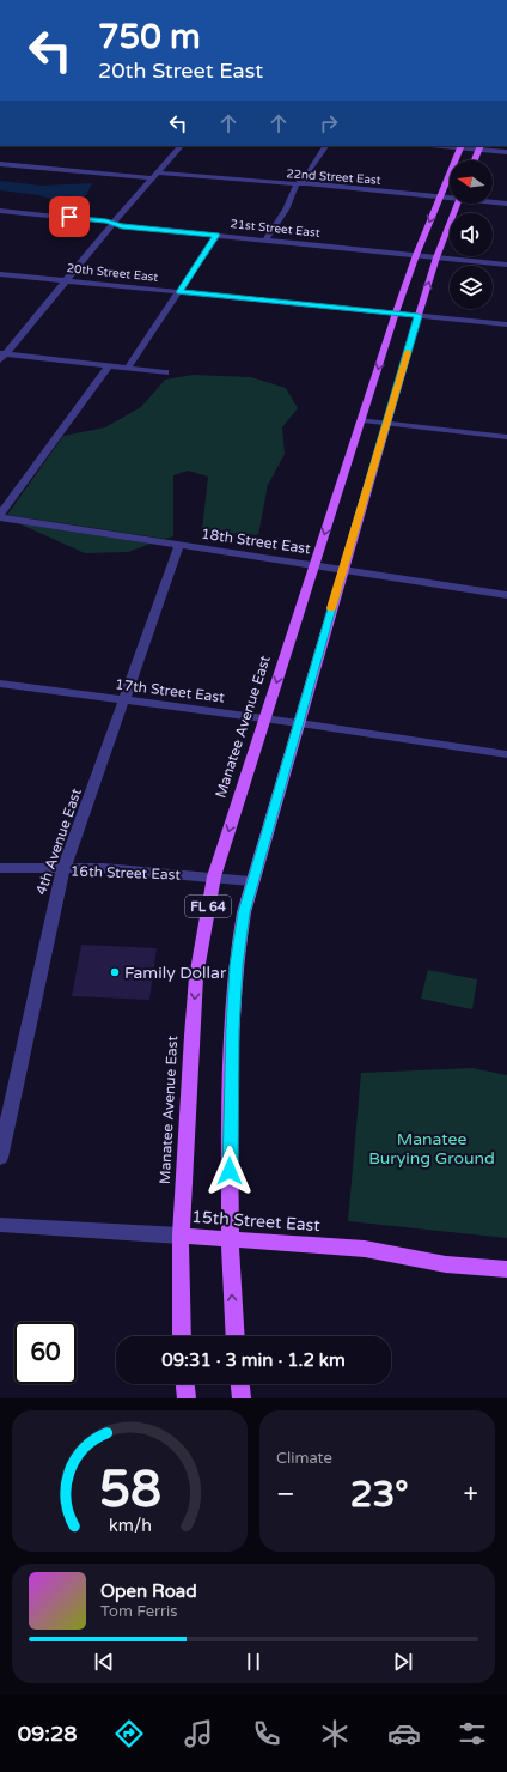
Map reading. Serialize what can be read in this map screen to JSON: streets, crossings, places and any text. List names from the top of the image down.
{
  "streets": {
    "main road": ["Manatee Avenue East", "FL 64", "15th Street East"],
    "street": [
      "22nd Street East",
      "21st Street East",
      "20th Street East",
      "18th Street East",
      "17th Street East",
      "4th Avenue East",
      "16th Street East"
    ]
  },
  "crossings": [
    ["22nd Street East", "Manatee Avenue East"],
    ["21st Street East", "Manatee Avenue East"],
    ["21st Street East", "FL 64"],
    ["20th Street East", "Manatee Avenue East"],
    ["20th Street East", "FL 64"],
    ["18th Street East", "Manatee Avenue East"],
    ["18th Street East", "4th Avenue East"],
    ["18th Street East", "FL 64"],
    ["17th Street East", "Manatee Avenue East"],
    ["17th Street East", "4th Avenue East"],
    ["17th Street East", "FL 64"],
    ["Manatee Avenue East", "16th Street East"],
    ["Manatee Avenue East", "15th Street East"],
    ["4th Avenue East", "16th Street East"],
    ["16th Street East", "FL 64"],
    ["FL 64", "15th Street East"]
  ],
  "parks": ["Manatee Burying Ground"],
  "places": ["Family Dollar"],
  "north": "left",
  "page": {
    "turn": ["750 m", "20th Street East"],
    "limit": "60",
    "trip": "09:31 · 3 min · 1.2 km",
    "tile": "Climate",
    "heat": ["−", "23°", "+"],
    "song": ["Open Road", "Tom Ferris"],
    "tabs": "09:28",
    "gauge": ["58", "km/h"]
  }
}
